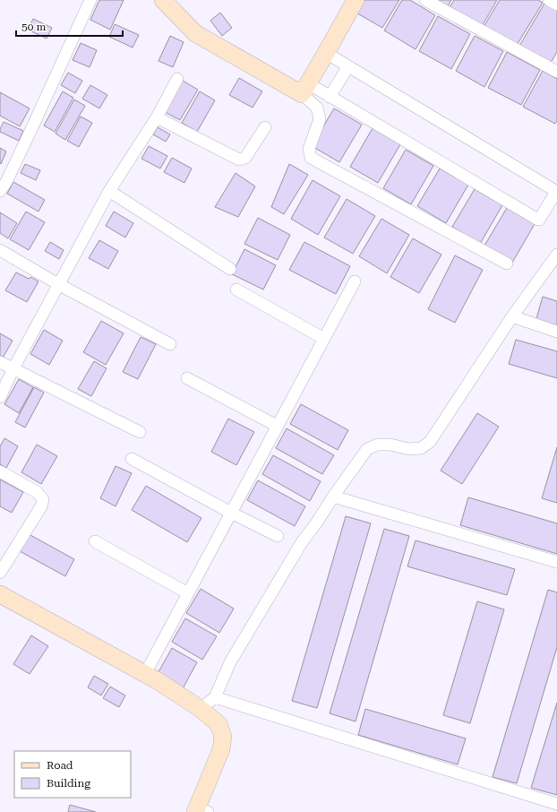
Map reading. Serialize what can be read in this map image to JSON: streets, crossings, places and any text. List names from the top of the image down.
{
  "legend": ["Road", "Building"],
  "scale_bar": "50 m"
}
